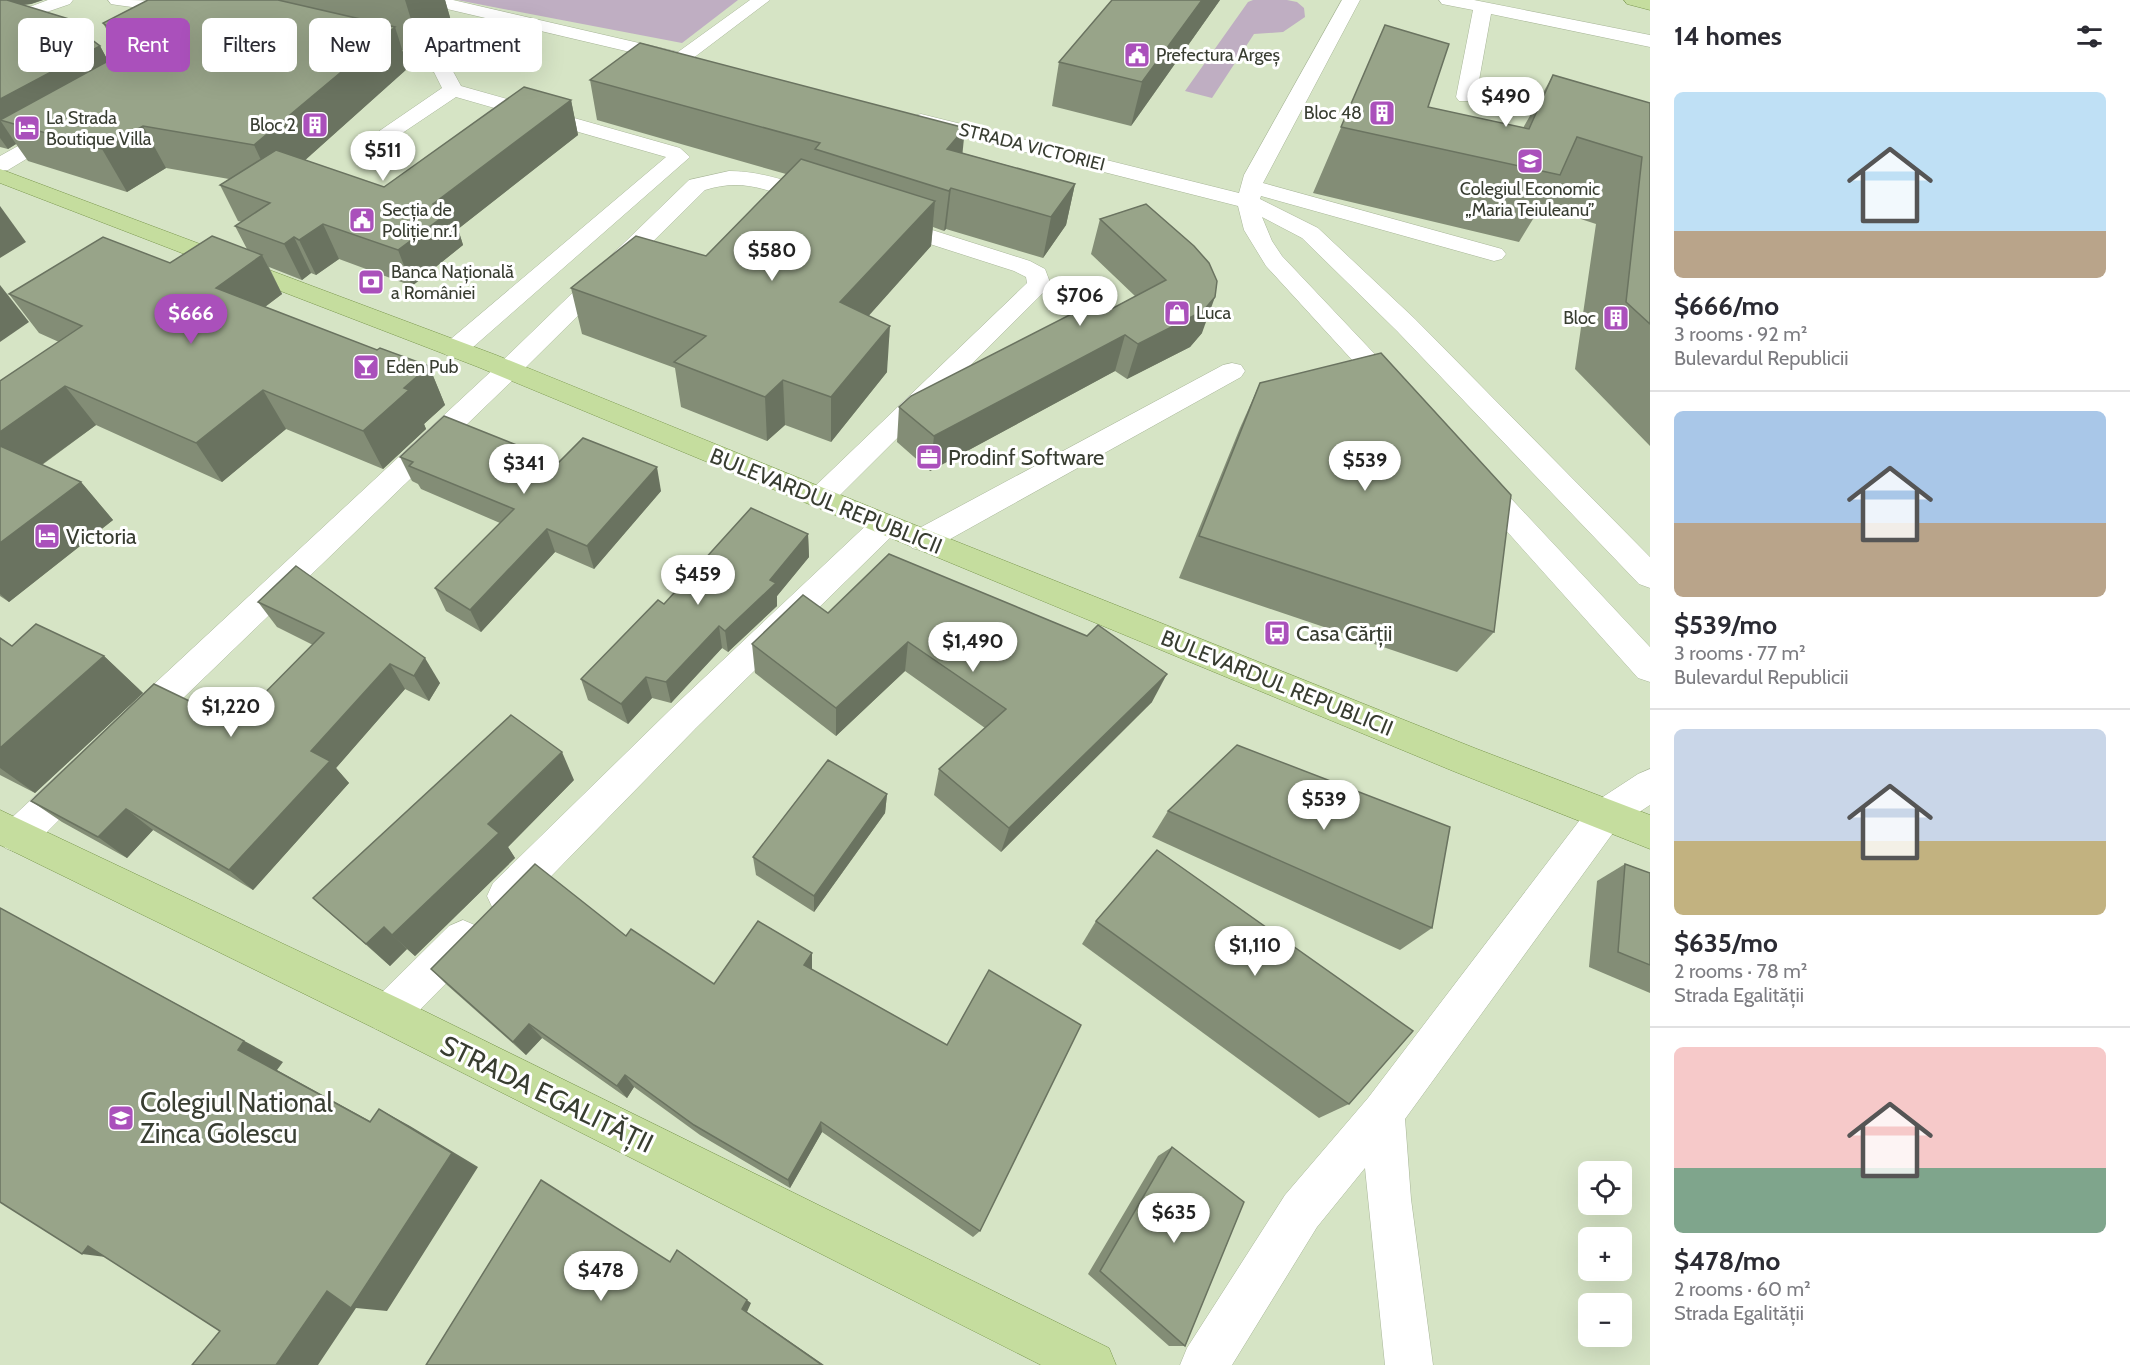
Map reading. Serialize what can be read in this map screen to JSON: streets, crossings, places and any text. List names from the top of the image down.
{
  "streets": {
    "main road": ["BULEVARDUL REPUBLICII", "STRADA EGALITĂȚII"],
    "street": ["STRADA VICTORIEI"]
  },
  "places": {
    "public building": ["Prefectura Argeș", "Secția de Poliție nr.1"],
    "building": ["Bloc 48", "Bloc 2", "Bloc"],
    "hotel": ["La Strada Boutique Villa", "Victoria"],
    "school or university": ["Colegiul Economic „Maria Teiuleanu”", "Colegiul National Zinca Golescu"],
    "bank": ["Banca Națională a României"],
    "shop": ["Luca"],
    "bar": ["Eden Pub"],
    "office": ["Prodinf Software"],
    "bus stop": ["Casa Cărții"]
  },
  "page": {
    "heading": "14 homes",
    "chip": [
      "Buy",
      "Rent",
      "Filters",
      "New",
      "Apartment"
    ],
    "list": [
      {
        "name": "$666/mo",
        "note": "3 rooms · 92 m² · Bulevardul Republicii"
      },
      {
        "name": "$539/mo",
        "note": "3 rooms · 77 m² · Bulevardul Republicii"
      },
      {
        "name": "$635/mo",
        "note": "2 rooms · 78 m² · Strada Egalității"
      },
      {
        "name": "$478/mo",
        "note": "2 rooms · 60 m² · Strada Egalității"
      }
    ],
    "price": [
      "$490",
      "$511",
      "$580",
      "$706",
      "$666",
      "$539",
      "$341",
      "$459",
      "$1,490",
      "$1,220",
      "$539",
      "$1,110",
      "$635",
      "$478"
    ],
    "map_buttons": ["+", "−"]
  }
}
